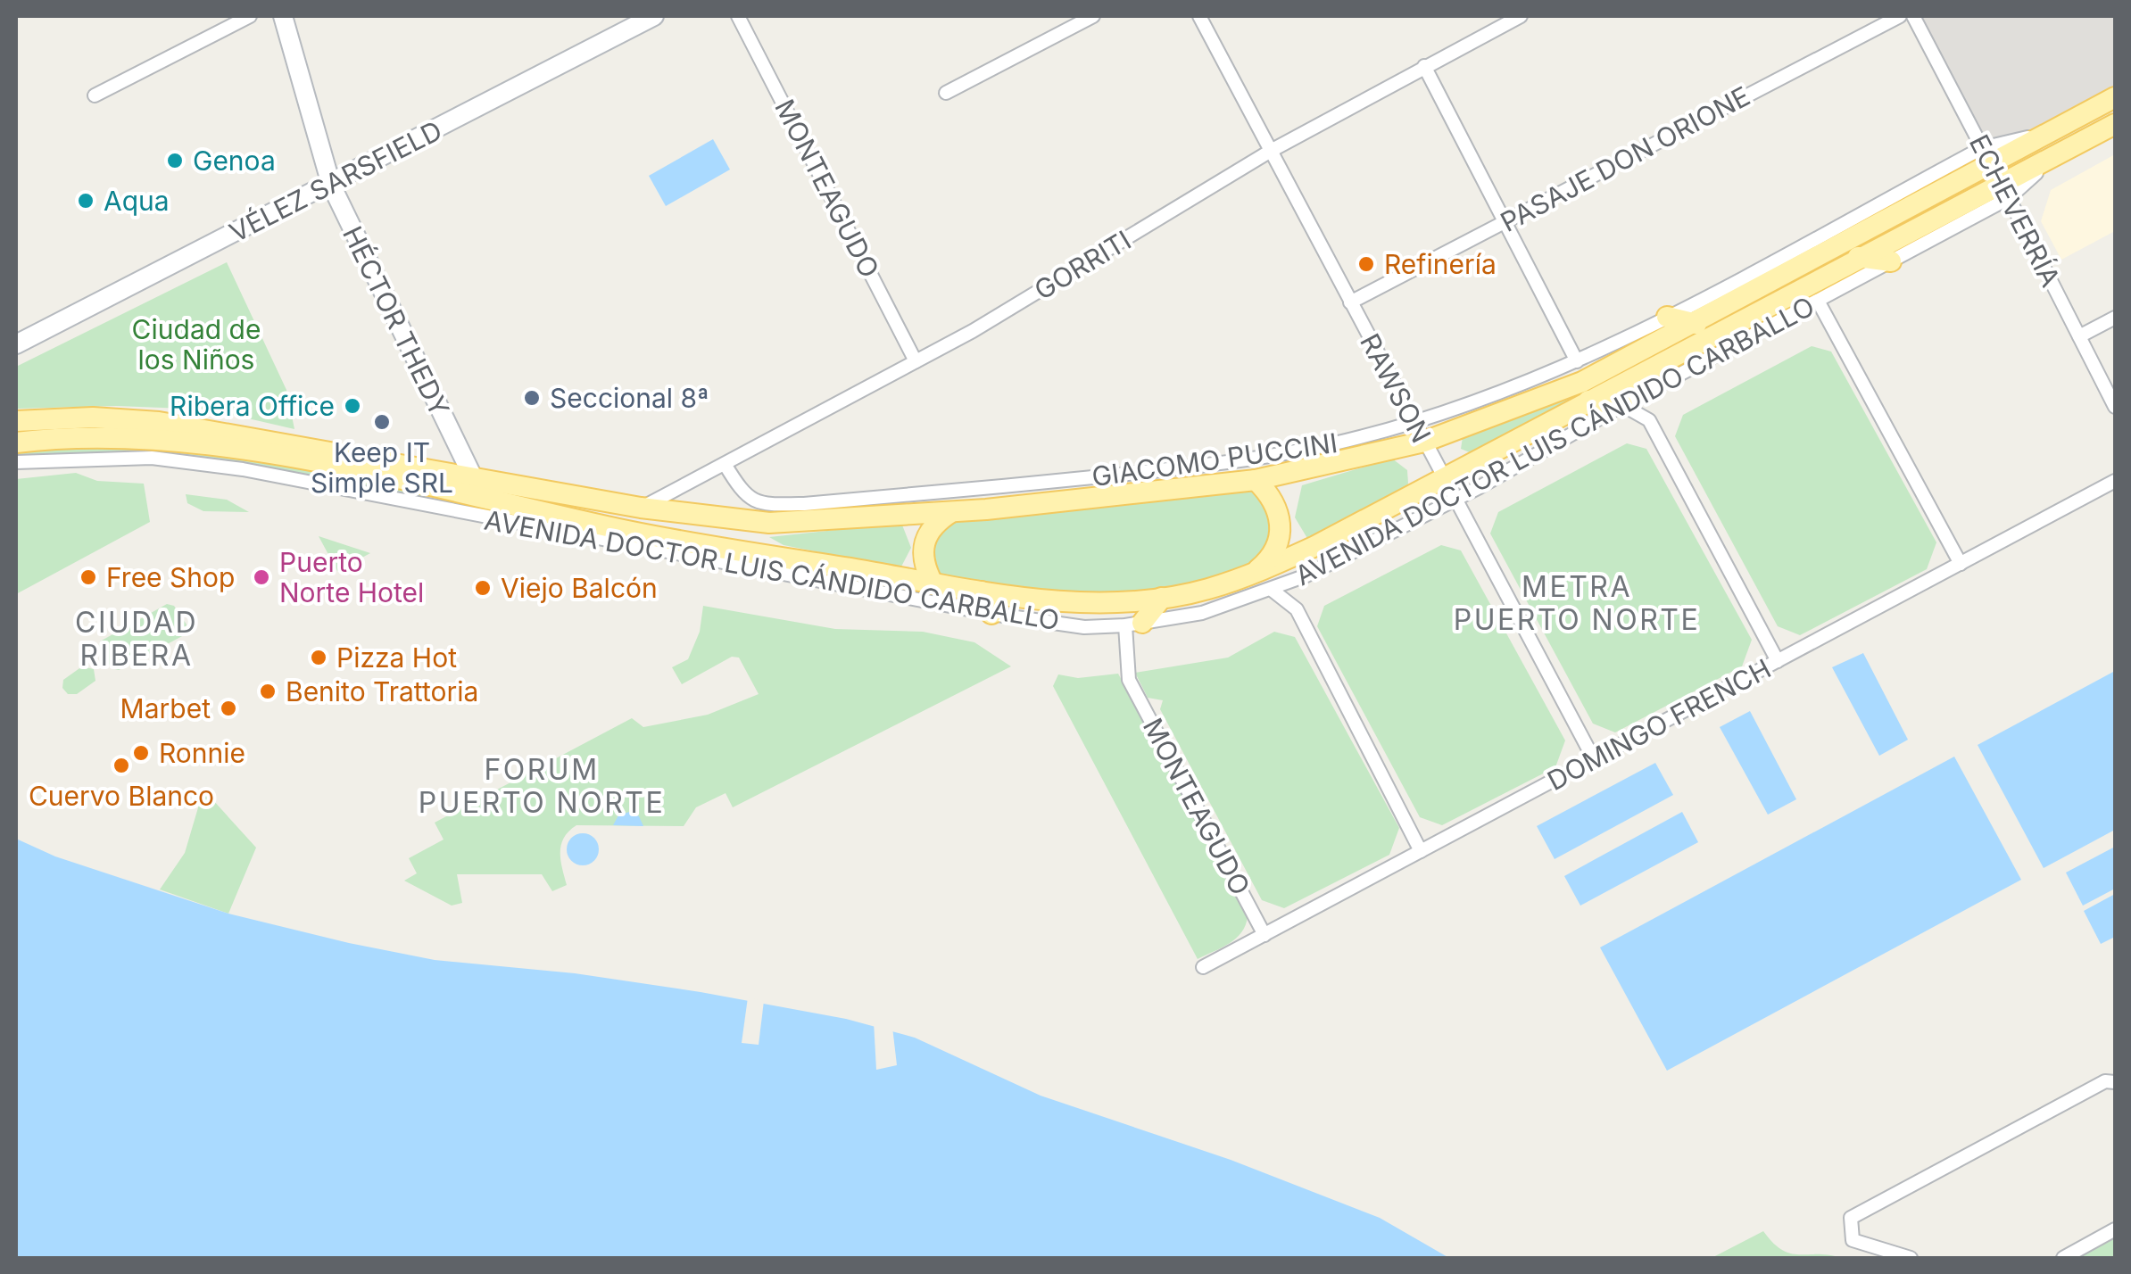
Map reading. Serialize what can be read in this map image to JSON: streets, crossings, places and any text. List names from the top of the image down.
{
  "streets": {
    "main road": ["VÉLEZ SARSFIELD", "HÉCTOR THEDY", "AVENIDA DOCTOR LUIS CÁNDIDO CARBALLO"],
    "street": [
      "PASAJE DON ORIONE",
      "MONTEAGUDO",
      "ECHEVERRÍA",
      "GORRITI",
      "RAWSON",
      "GIACOMO PUCCINI",
      "DOMINGO FRENCH"
    ]
  },
  "crossings": [
    ["PASAJE DON ORIONE", "RAWSON"],
    ["VÉLEZ SARSFIELD", "HÉCTOR THEDY"],
    ["MONTEAGUDO", "GORRITI"],
    ["MONTEAGUDO", "AVENIDA DOCTOR LUIS CÁNDIDO CARBALLO"],
    ["MONTEAGUDO", "DOMINGO FRENCH"],
    ["ECHEVERRÍA", "AVENIDA DOCTOR LUIS CÁNDIDO CARBALLO"],
    ["ECHEVERRÍA", "GIACOMO PUCCINI"],
    ["GORRITI", "RAWSON"],
    ["GORRITI", "AVENIDA DOCTOR LUIS CÁNDIDO CARBALLO"],
    ["GORRITI", "GIACOMO PUCCINI"],
    ["HÉCTOR THEDY", "AVENIDA DOCTOR LUIS CÁNDIDO CARBALLO"],
    ["RAWSON", "AVENIDA DOCTOR LUIS CÁNDIDO CARBALLO"],
    ["RAWSON", "GIACOMO PUCCINI"],
    ["RAWSON", "DOMINGO FRENCH"],
    ["AVENIDA DOCTOR LUIS CÁNDIDO CARBALLO", "GIACOMO PUCCINI"]
  ],
  "districts": ["METRA PUERTO NORTE", "CIUDAD RIBERA", "FORUM PUERTO NORTE"],
  "parks": ["Ciudad de los Niños"],
  "places": [
    "Genoa",
    "Aqua",
    "Refinería",
    "Seccional 8ª",
    "Ribera Office",
    "Keep IT Simple SRL",
    "Free Shop",
    "Puerto Norte Hotel",
    "Viejo Balcón",
    "Pizza Hot",
    "Benito Trattoria",
    "Marbet",
    "Ronnie",
    "Cuervo Blanco"
  ]
}
